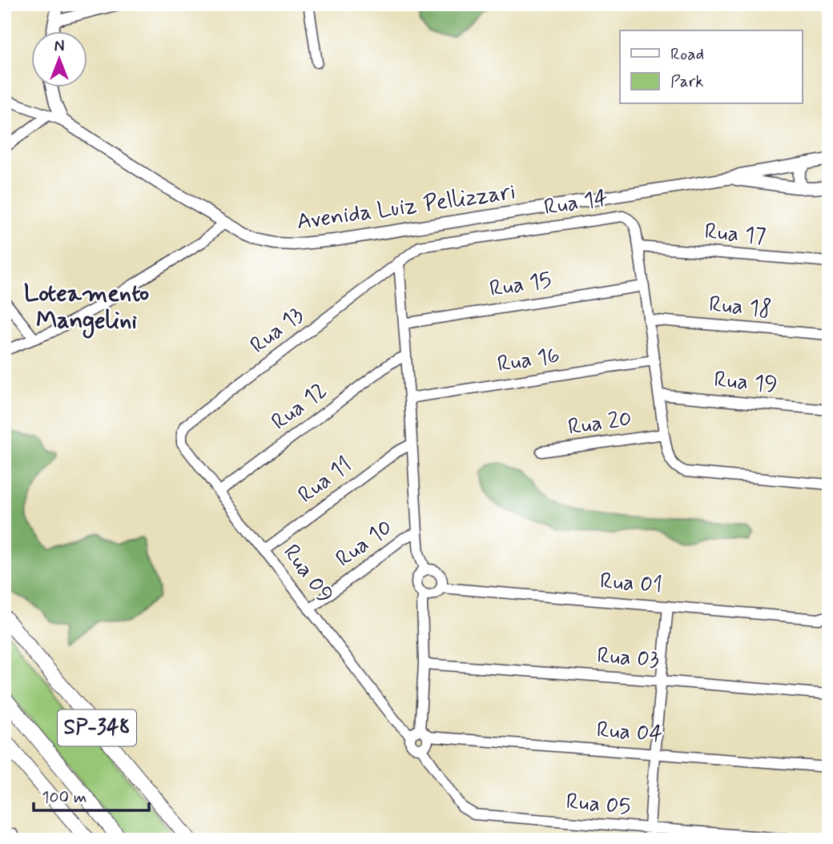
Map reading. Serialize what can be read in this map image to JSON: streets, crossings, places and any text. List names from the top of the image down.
{
  "streets": {
    "highway": ["SP-348"],
    "main road": ["Avenida Luiz Pellizzari"],
    "street": [
      "Rua 14",
      "Rua 17",
      "Rua 15",
      "Rua 18",
      "Rua 13",
      "Rua 16",
      "Rua 19",
      "Rua 12",
      "Rua 20",
      "Rua 11",
      "Rua 10",
      "Rua 09",
      "Rua 01",
      "Rua 03",
      "Rua 04",
      "Rua 05"
    ]
  },
  "crossings": [
    ["Rua 14", "Rua 17"],
    ["Rua 14", "Rua 13"],
    ["Rua 13", "Rua 09"],
    ["Rua 12", "Rua 09"],
    ["Rua 11", "Rua 09"],
    ["Rua 10", "Rua 09"],
    ["Rua 09", "Rua 04"],
    ["Rua 09", "Rua 05"]
  ],
  "districts": ["Loteamento Mangelini"],
  "legend": ["Road", "Park"],
  "scale_bar": "100 m",
  "north": "top"
}
